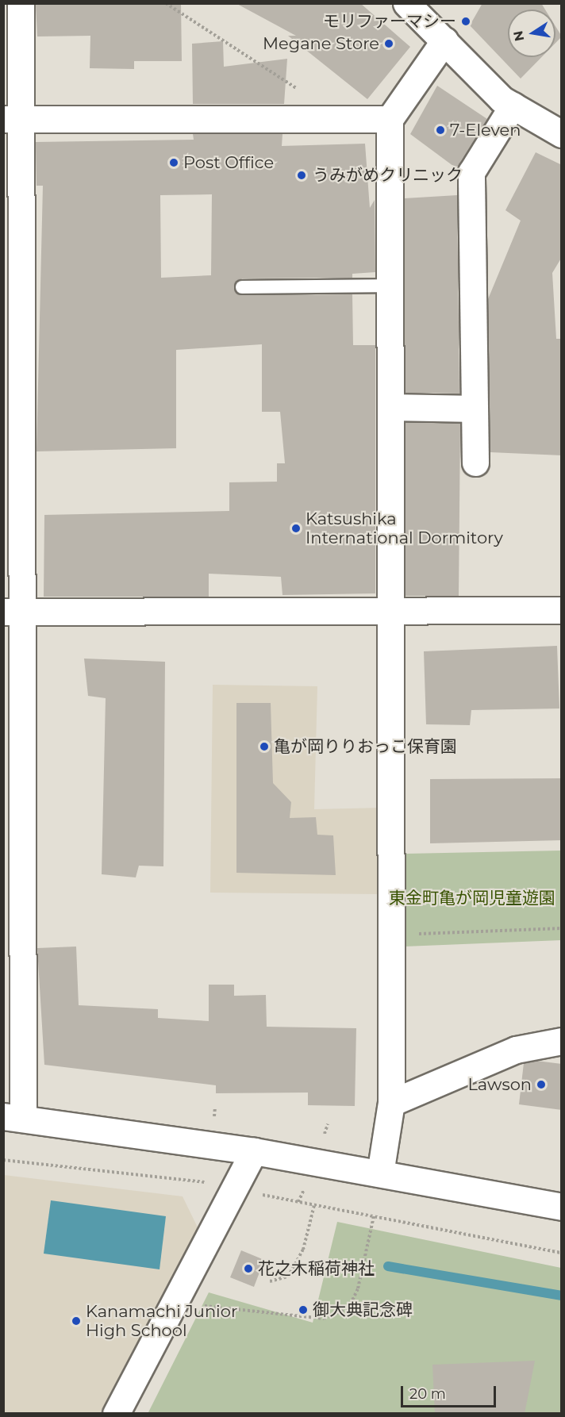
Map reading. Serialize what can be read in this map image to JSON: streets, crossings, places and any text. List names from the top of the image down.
{
  "parks": ["東金町亀が岡児童遊園"],
  "places": [
    "モリファーマシー",
    "Megane Store",
    "7-Eleven",
    "Post Office",
    "うみがめクリニック",
    "Katsushika International Dormitory",
    "亀が岡りりおっこ保育園",
    "Lawson",
    "花之木稲荷神社",
    "御大典記念碑",
    "Kanamachi Junior High School"
  ],
  "scale_bar": "20 m",
  "north": "left"
}
